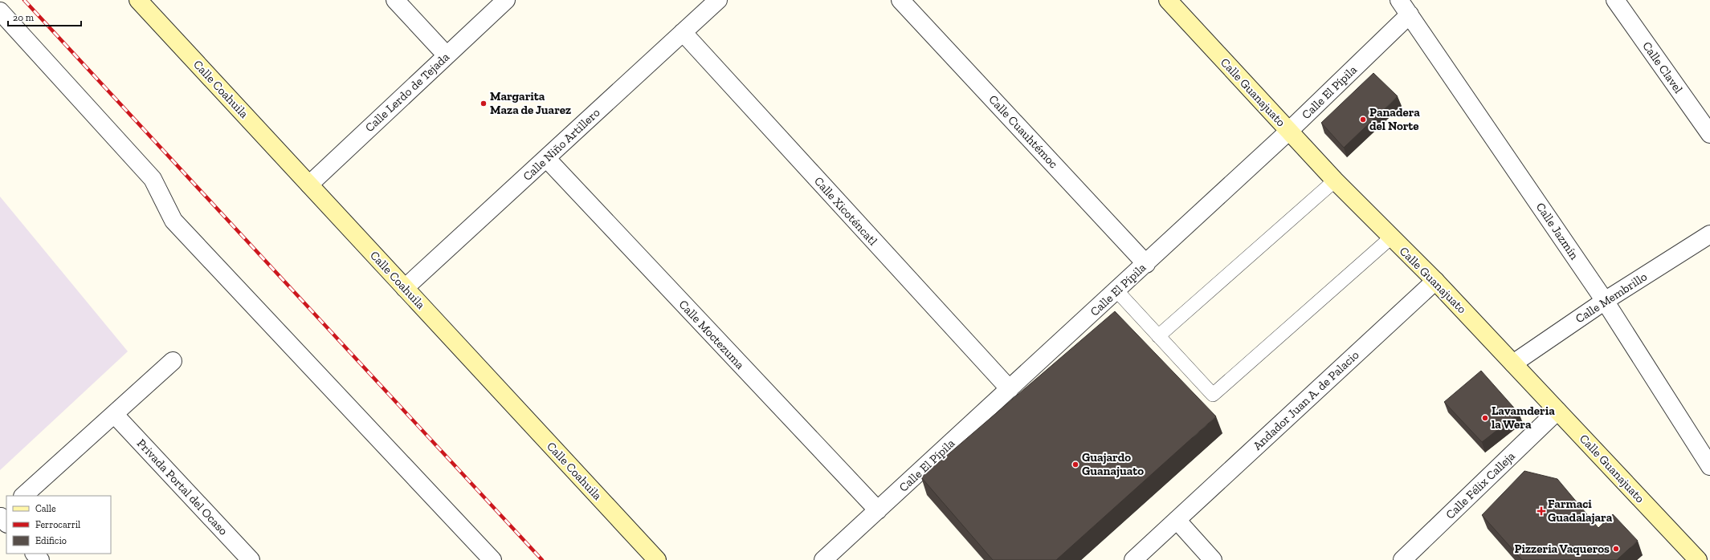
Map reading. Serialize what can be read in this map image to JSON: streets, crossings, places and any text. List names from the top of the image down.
{
  "streets": {
    "street": [
      "Calle Clavel",
      "Calle Coahuila",
      "Calle Lerdo de Tejada",
      "Calle Guanajuato",
      "Calle El Pípila",
      "Calle Cuauhtémoc",
      "Calle Niño Artillero",
      "Calle Xicoténcatl",
      "Calle Jazmín",
      "Calle Membrillo",
      "Calle Moctezuma",
      "Andador Juan A. de Palacio",
      "Calle Félix Calleja",
      "Privada Portal del Ocaso"
    ]
  },
  "crossings": [
    ["Calle Coahuila", "Calle Lerdo de Tejada"],
    ["Calle Coahuila", "Calle Niño Artillero"],
    ["Calle Guanajuato", "Calle El Pípila"],
    ["Calle Guanajuato", "Calle Membrillo"],
    ["Calle Guanajuato", "Andador Juan A. de Palacio"],
    ["Calle Guanajuato", "Calle Félix Calleja"],
    ["Calle El Pípila", "Calle Cuauhtémoc"],
    ["Calle El Pípila", "Calle Xicoténcatl"],
    ["Calle El Pípila", "Calle Jazmín"],
    ["Calle El Pípila", "Calle Moctezuma"],
    ["Calle Niño Artillero", "Calle Xicoténcatl"],
    ["Calle Niño Artillero", "Calle Moctezuma"],
    ["Calle Jazmín", "Calle Membrillo"]
  ],
  "places": {
    "other": [
      "Margarita Maza de Juarez",
      "Panadera del Norte",
      "Lavamderia la Wera",
      "Guajardo Guanajuato",
      "Pizzeria Vaqueros"
    ],
    "health": ["Farmaci Guadalajara"]
  },
  "legend": ["Calle", "Ferrocarril", "Edificio"],
  "scale_bar": "20 m"
}
